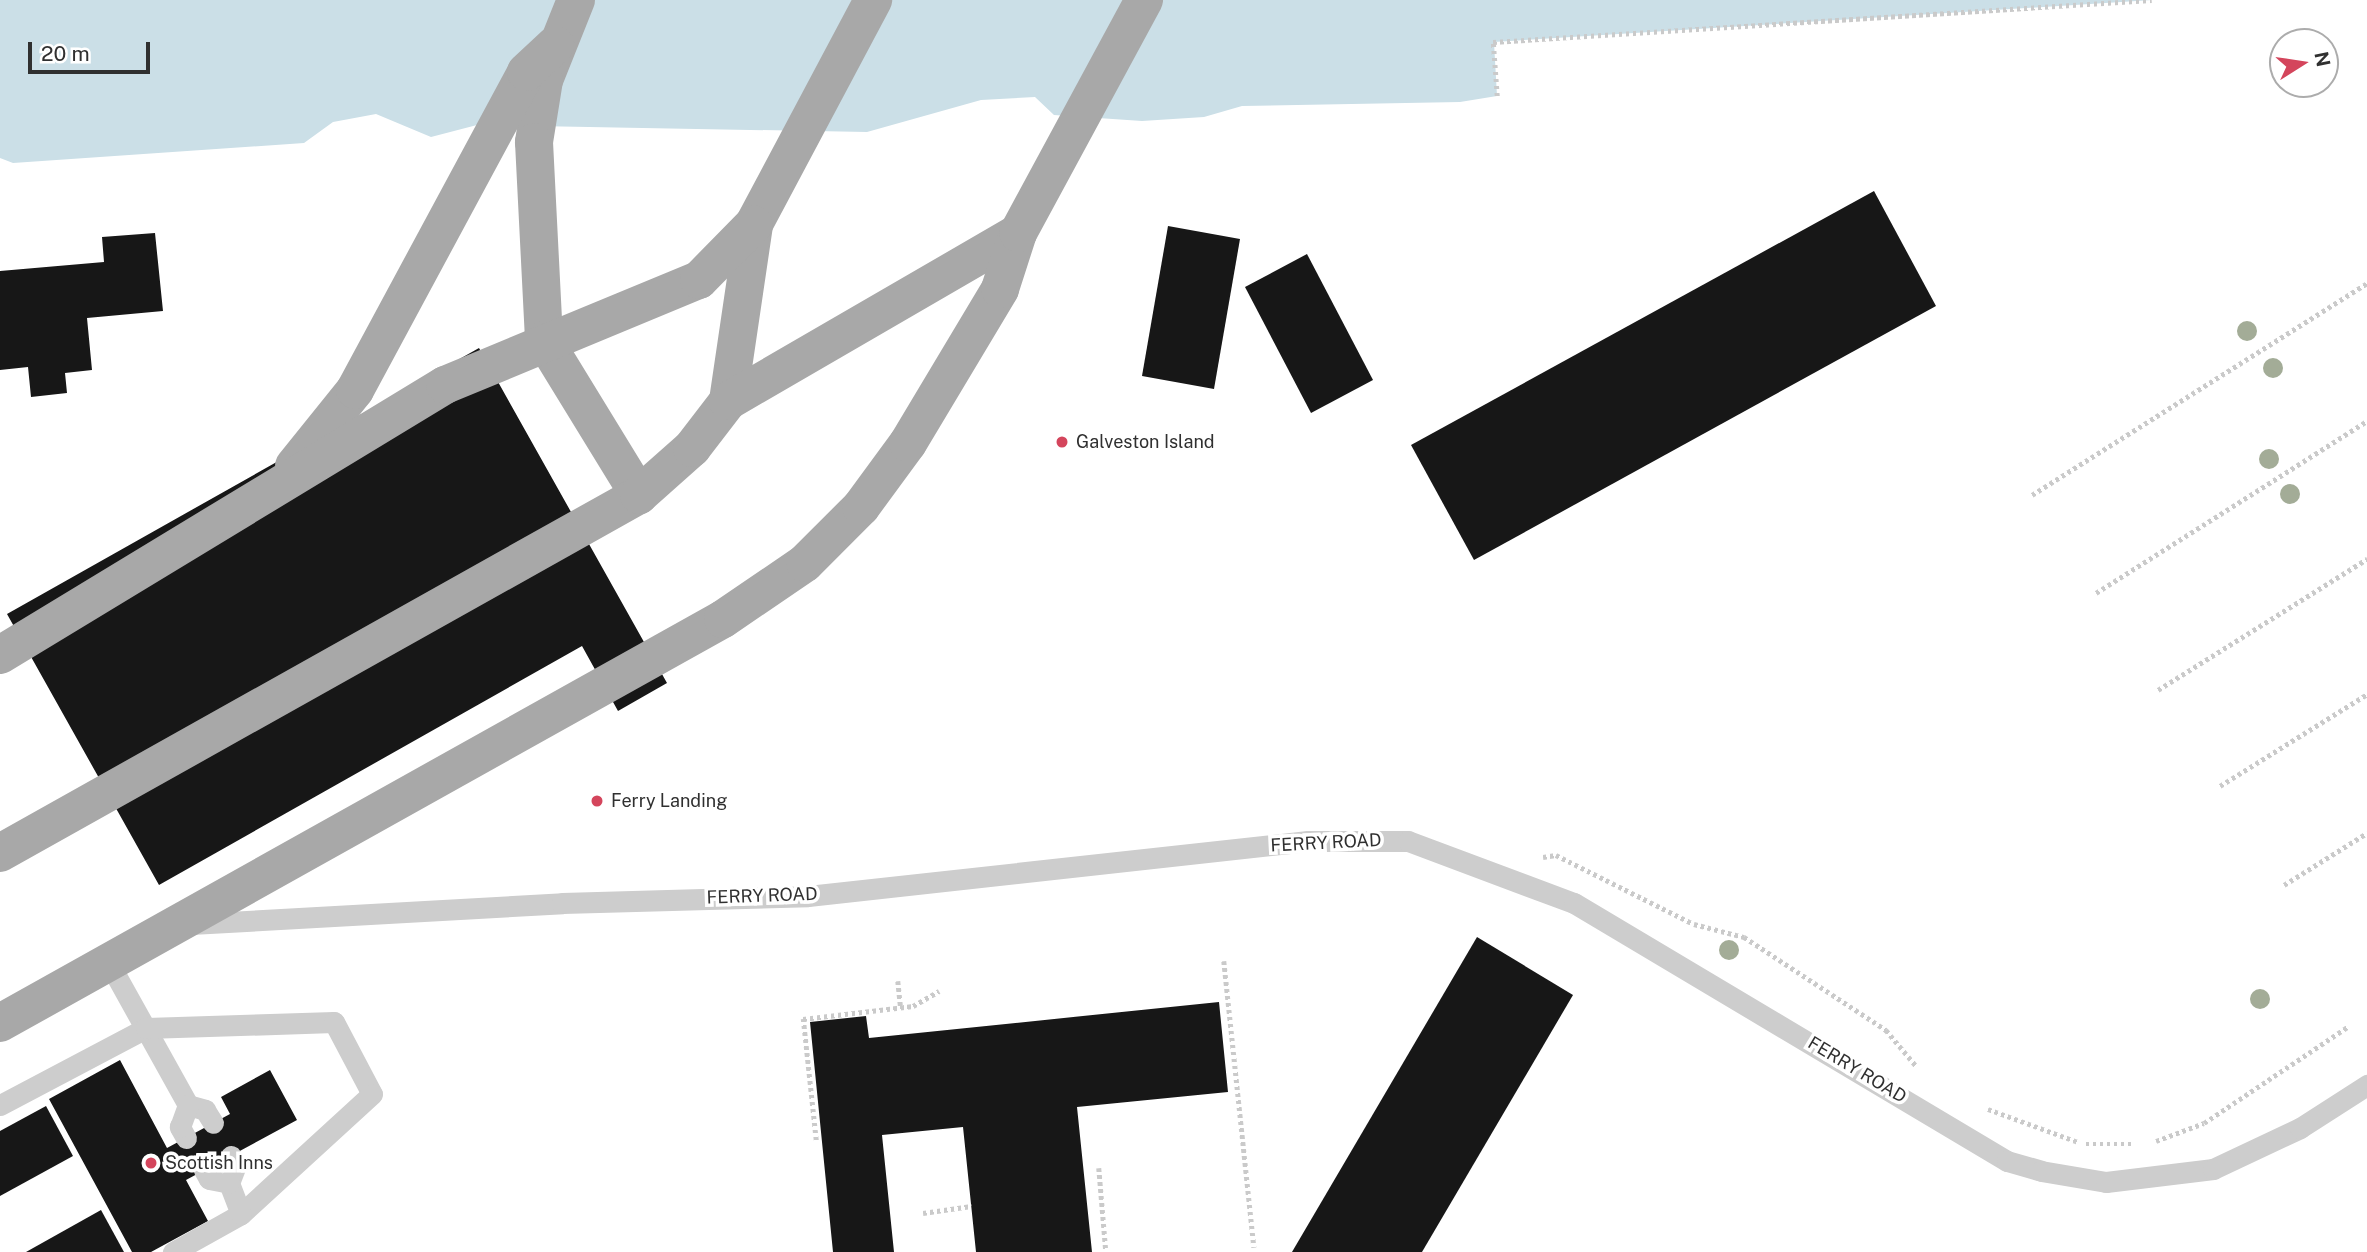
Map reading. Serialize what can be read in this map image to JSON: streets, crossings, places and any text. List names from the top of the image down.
{
  "streets": {
    "lane": ["FERRY ROAD"]
  },
  "places": ["Galveston Island", "Ferry Landing", "Scottish Inns"],
  "scale_bar": "20 m",
  "north": "right"
}
